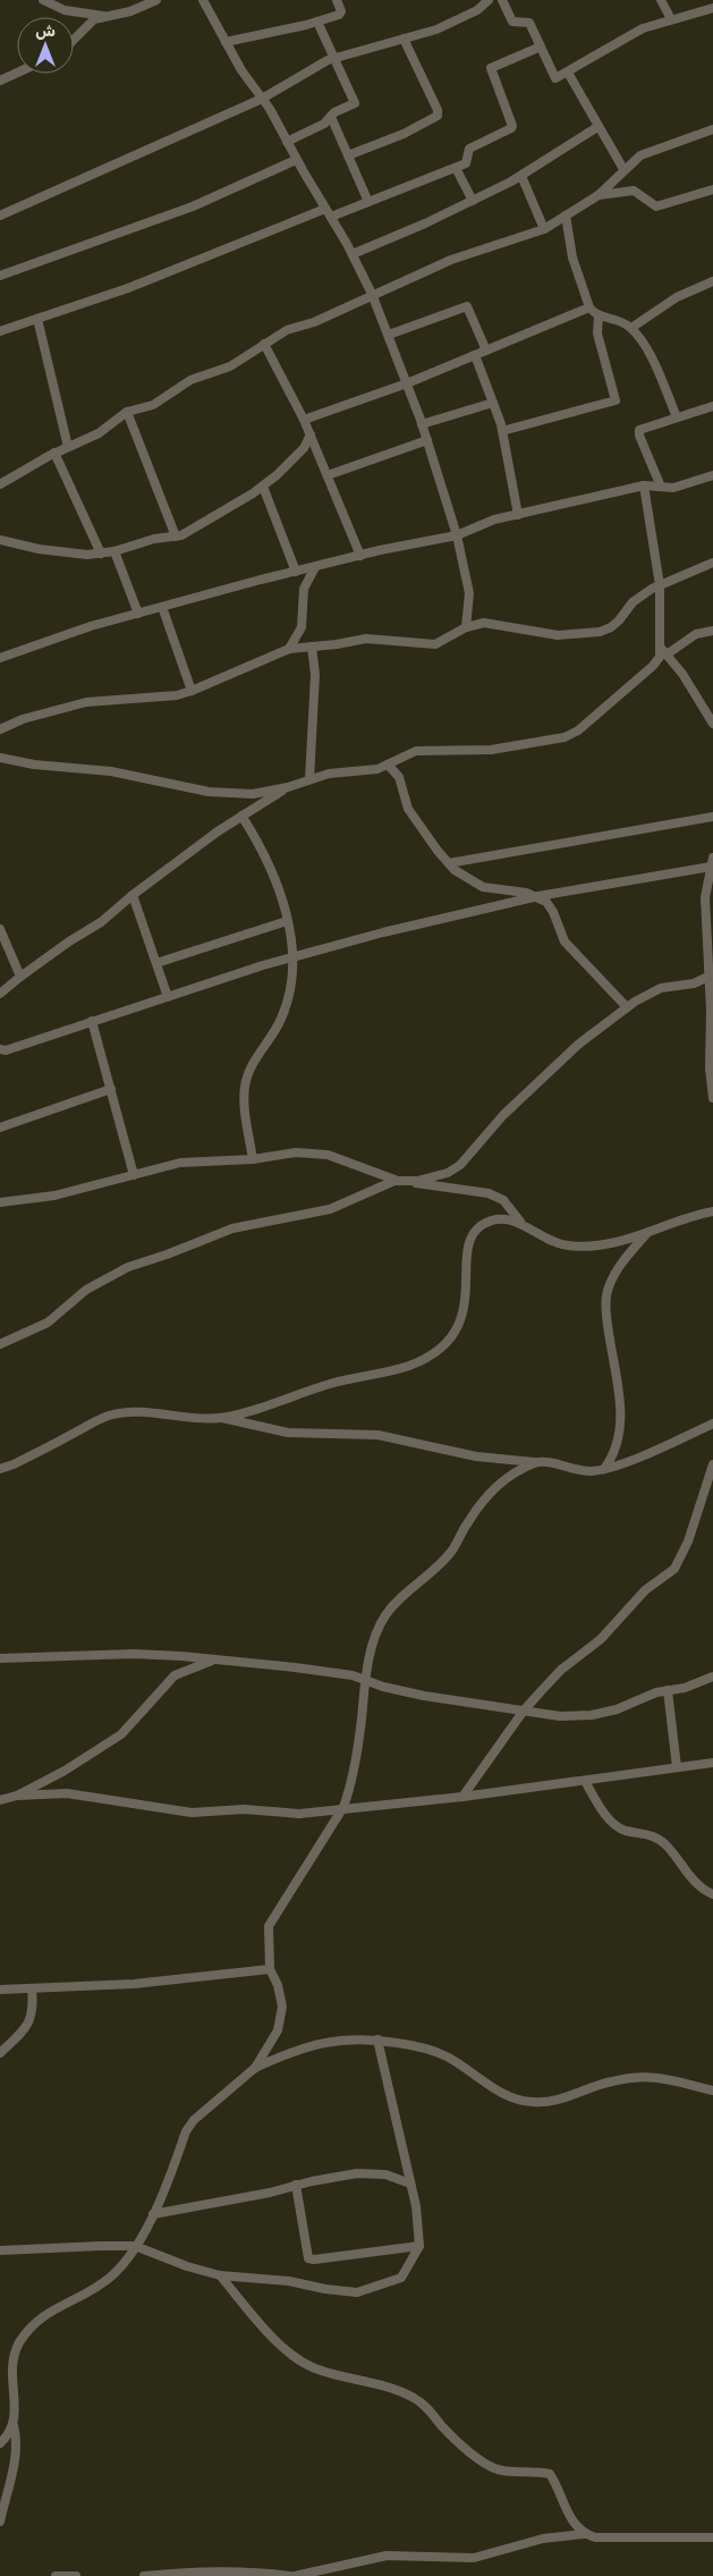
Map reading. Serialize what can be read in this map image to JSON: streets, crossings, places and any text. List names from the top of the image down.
{
  "north": "top"
}
